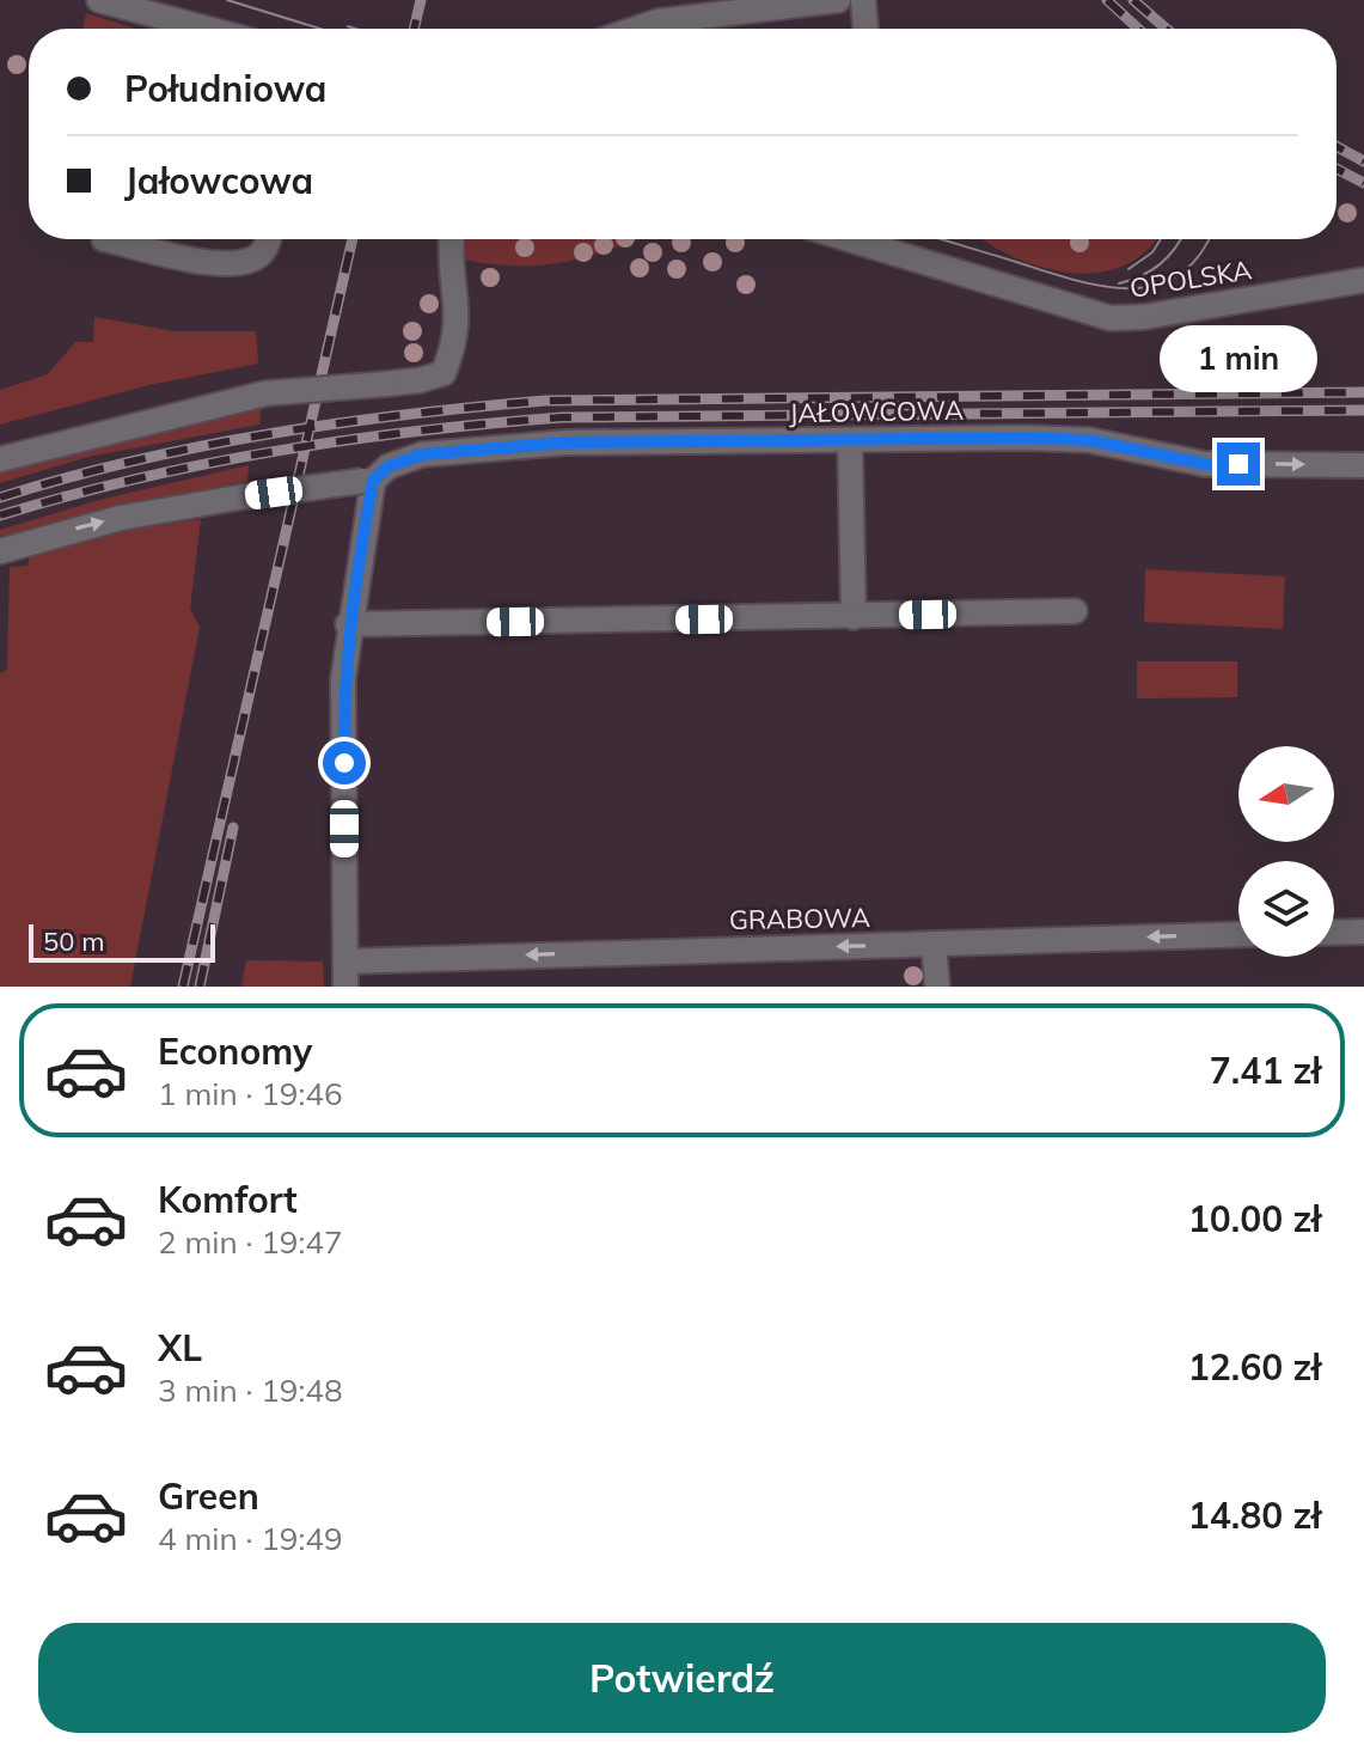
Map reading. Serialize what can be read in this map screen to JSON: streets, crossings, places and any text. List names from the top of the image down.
{
  "streets": {
    "street": ["OPOLSKA", "JAŁOWCOWA", "GRABOWA"]
  },
  "one_way": ["GRABOWA"],
  "scale_bar": "50 m",
  "north": "left",
  "page": {
    "banner": ["Południowa", "Jałowcowa"],
    "bubble": "1 min",
    "scale": "50 m",
    "list": [
      {
        "name": "Economy",
        "note": "1 min · 19:46",
        "value": "7.41 zł"
      },
      {
        "name": "Komfort",
        "note": "2 min · 19:47",
        "value": "10.00 zł"
      },
      {
        "name": "XL",
        "note": "3 min · 19:48",
        "value": "12.60 zł"
      },
      {
        "name": "Green",
        "note": "4 min · 19:49",
        "value": "14.80 zł"
      }
    ],
    "buttons": "Potwierdź"
  }
}
